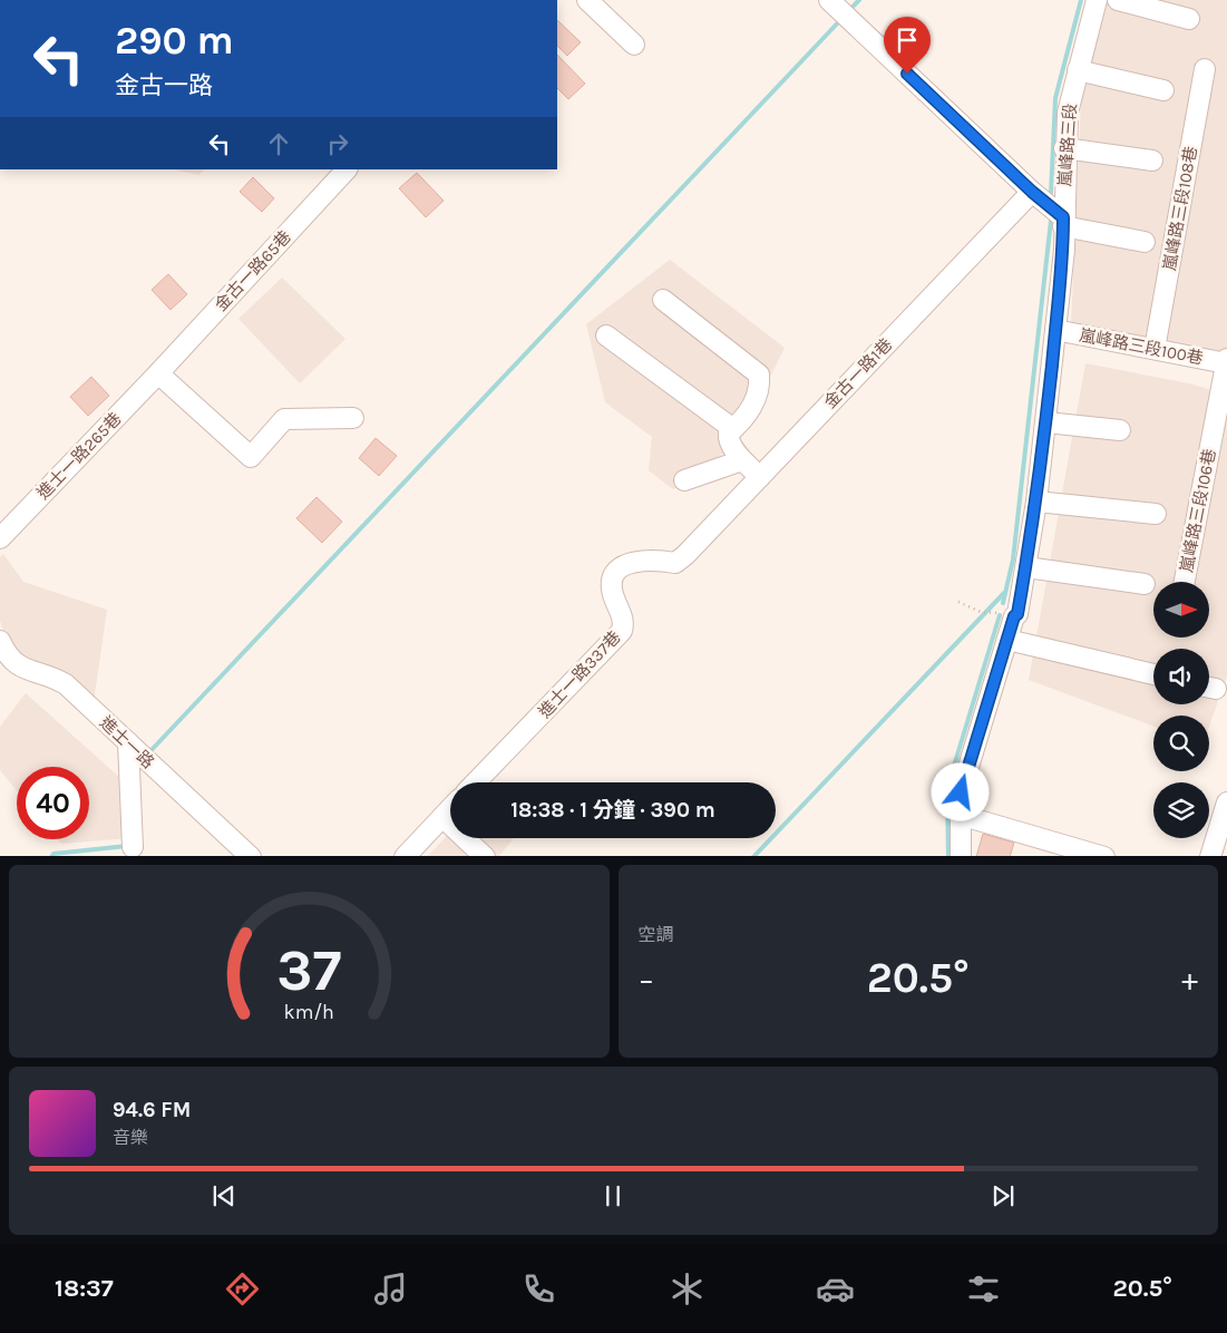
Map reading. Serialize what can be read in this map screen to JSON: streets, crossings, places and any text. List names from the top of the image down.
{
  "streets": {
    "street": [
      "嵐峰路三段",
      "嵐峰路三段108巷",
      "金古一路65巷",
      "嵐峰路三段100巷",
      "金古一路1巷",
      "進士一路265巷",
      "嵐峰路三段106巷",
      "進士一路337巷",
      "進士一路"
    ]
  },
  "crossings": [
    ["嵐峰路三段", "嵐峰路三段100巷"],
    ["嵐峰路三段108巷", "嵐峰路三段100巷"],
    ["金古一路65巷", "進士一路265巷"],
    ["嵐峰路三段100巷", "嵐峰路三段106巷"],
    ["金古一路1巷", "進士一路337巷"]
  ],
  "north": "right",
  "page": {
    "turn": ["290 m", "金古一路"],
    "limit": "40",
    "trip": "18:38 · 1 分鐘 · 390 m",
    "tile": "空調",
    "heat": ["−", "20.5°", "+"],
    "song": ["94.6 FM", "音樂"],
    "tabs": ["18:37", "20.5°"],
    "gauge": ["37", "km/h"]
  }
}
